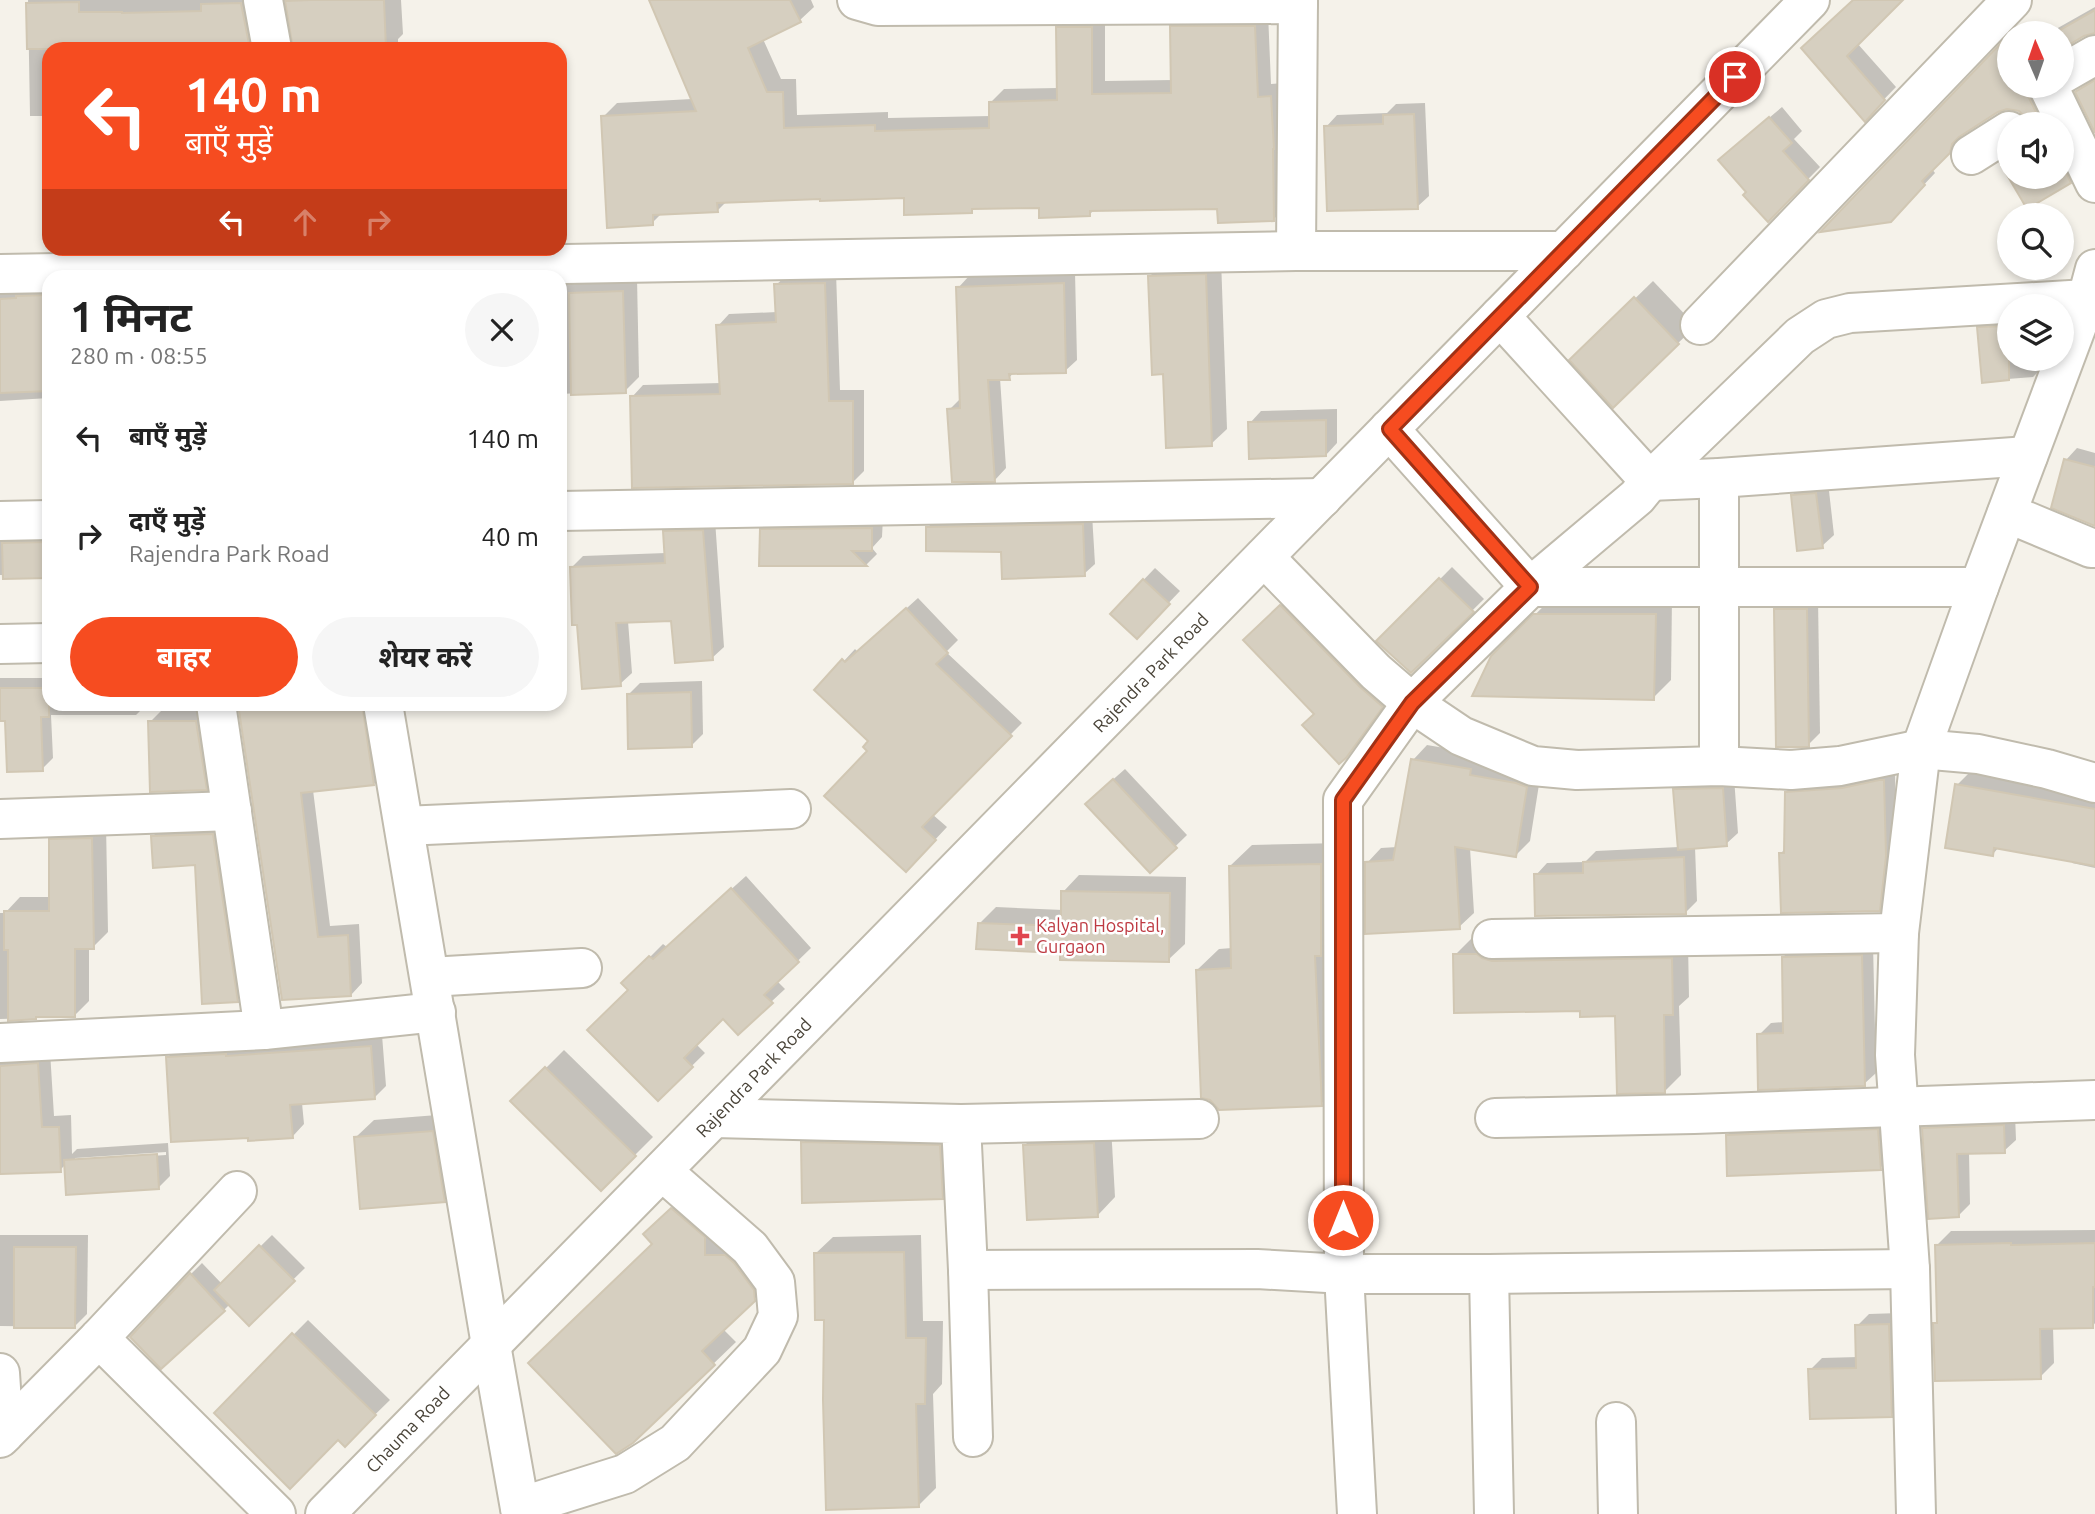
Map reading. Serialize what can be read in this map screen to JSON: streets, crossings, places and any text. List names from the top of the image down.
{
  "streets": {
    "street": ["Rajendra Park Road", "Chauma Road"]
  },
  "crossings": [
    ["Rajendra Park Road", "Chauma Road"]
  ],
  "places": {
    "health": ["Kalyan Hospital, Gurgaon"]
  },
  "north": "top",
  "page": {
    "turn": ["140 m", "बाएँ मुड़ें"],
    "heading": ["1 मिनट", "280 m · 08:55"],
    "list": [
      {
        "name": "बाएँ मुड़ें",
        "value": "140 m"
      },
      {
        "name": "दाएँ मुड़ें",
        "note": "Rajendra Park Road",
        "value": "40 m"
      }
    ],
    "buttons": ["बाहर", "शेयर करें"]
  }
}
